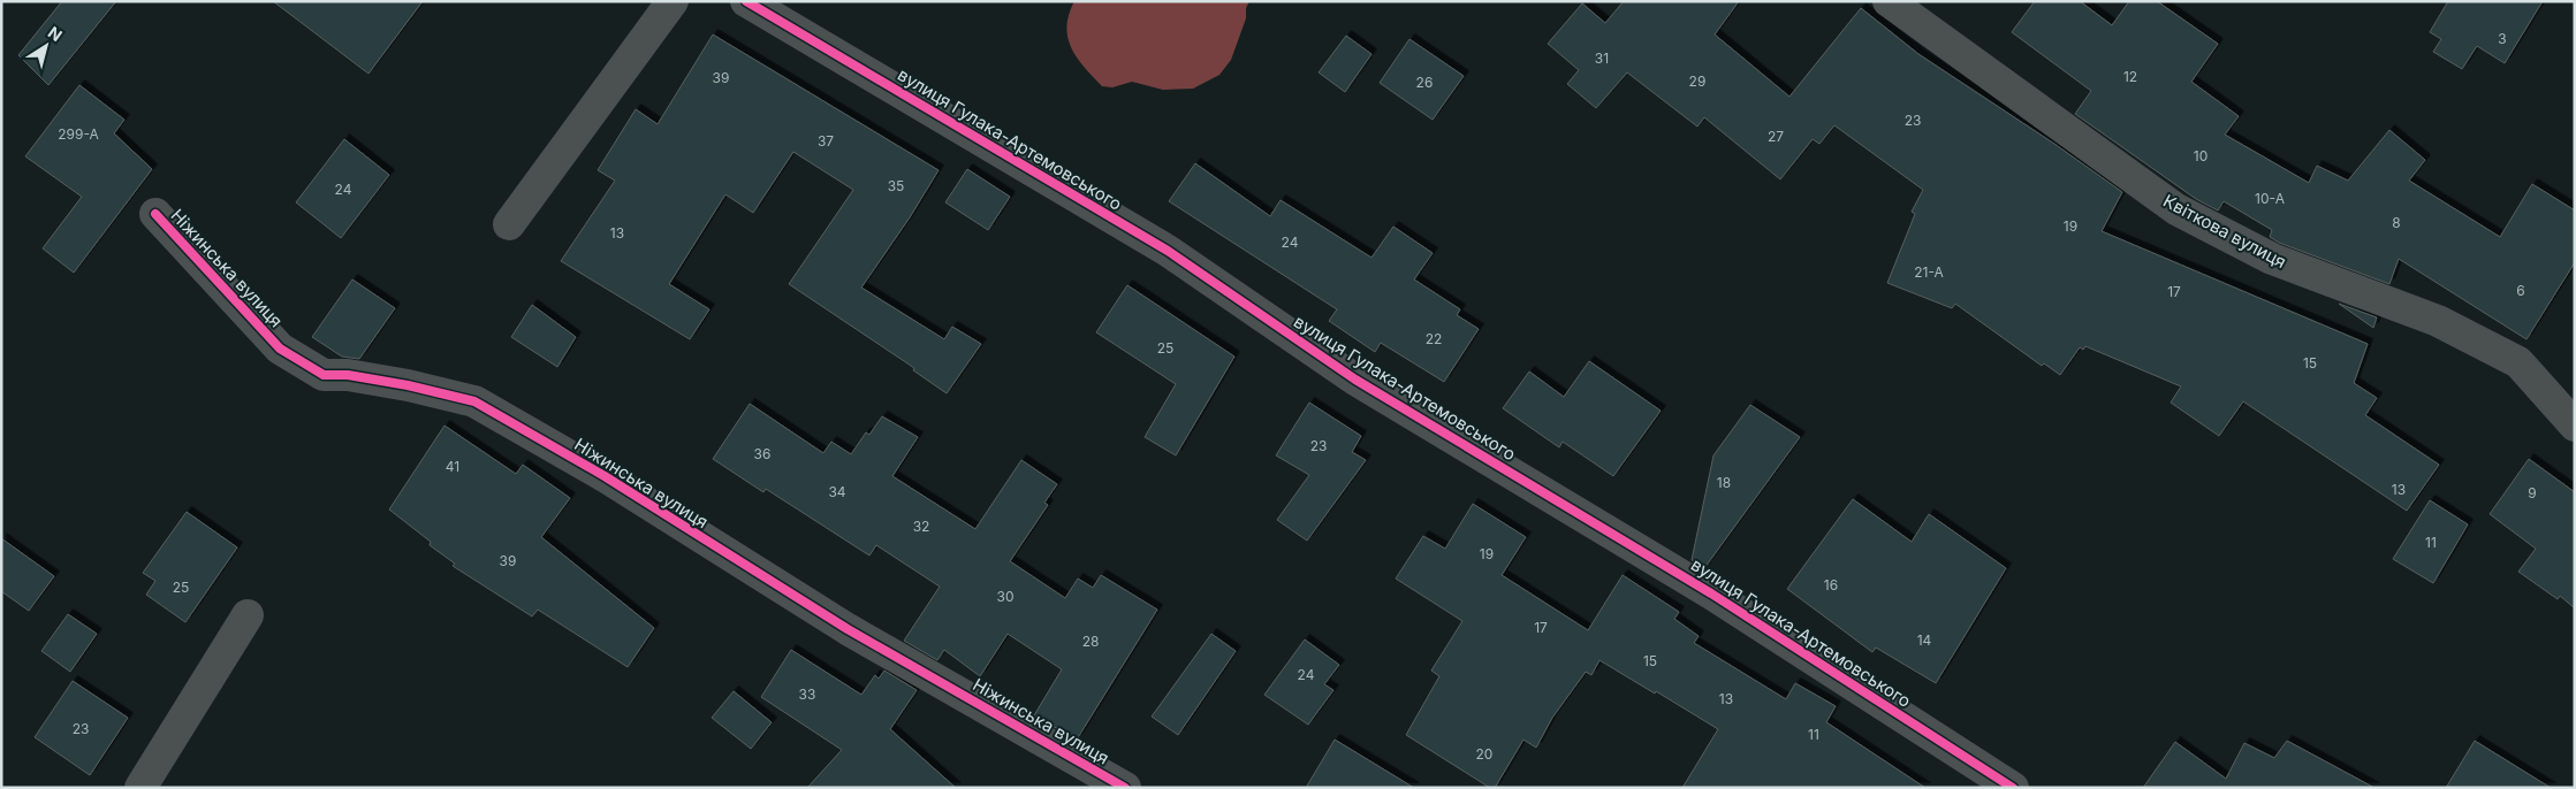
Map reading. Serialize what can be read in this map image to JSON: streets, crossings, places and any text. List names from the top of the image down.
{
  "streets": {
    "street": ["вулиця Гулака-Артемовського", "Квіткова вулиця", "Ніжинська вулиця"]
  },
  "house_numbers": [
    "3",
    "31",
    "12",
    "39",
    "29",
    "26",
    "23",
    "299-А",
    "27",
    "37",
    "10",
    "35",
    "24",
    "10-А",
    "8",
    "19",
    "13",
    "24",
    "21-А",
    "6",
    "17",
    "22",
    "25",
    "15",
    "23",
    "36",
    "41",
    "18",
    "13",
    "34",
    "9",
    "32",
    "11",
    "19",
    "39",
    "16",
    "25",
    "30",
    "17",
    "14",
    "28",
    "15",
    "24",
    "33",
    "13",
    "23",
    "11",
    "20"
  ],
  "north": "top right"
}
